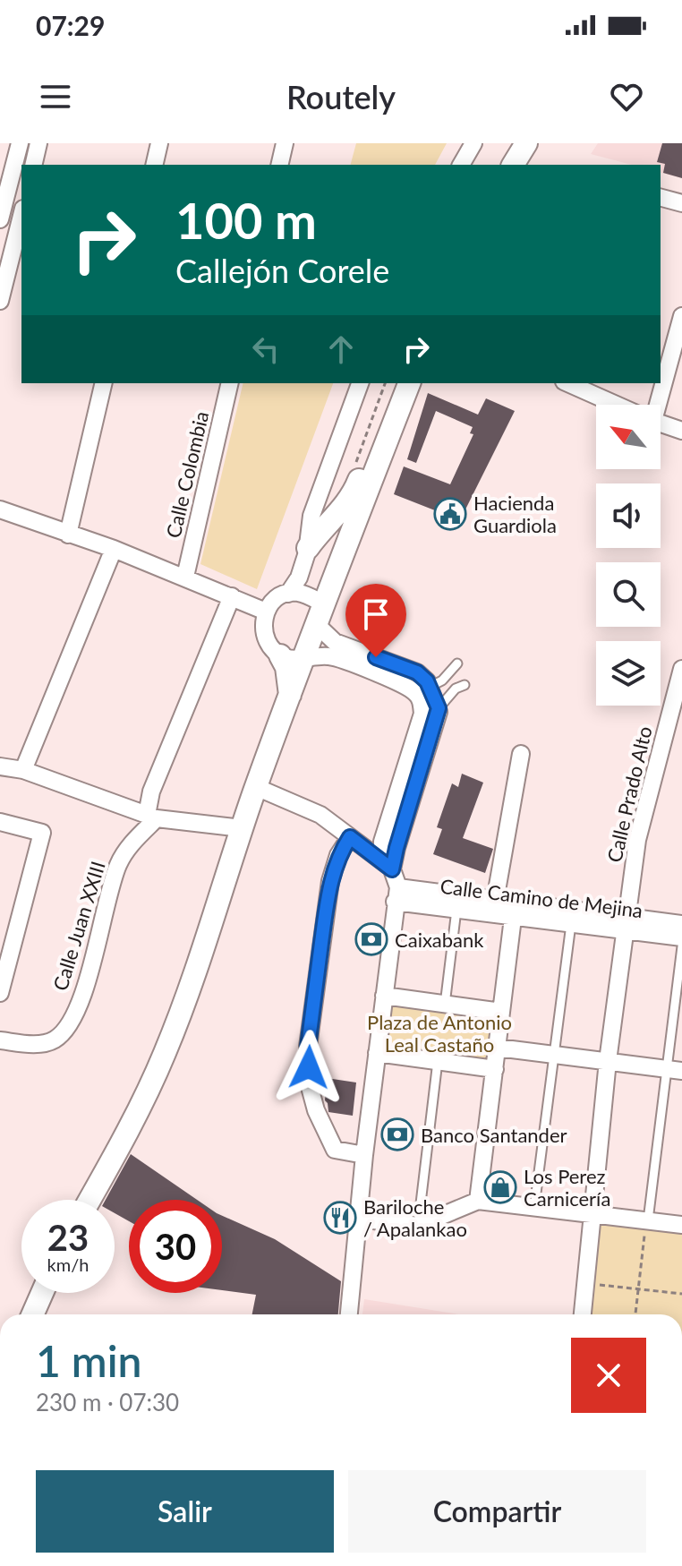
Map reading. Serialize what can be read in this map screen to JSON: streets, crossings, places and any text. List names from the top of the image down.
{
  "streets": {
    "street": [
      "Calle Colombia",
      "Calle Prado Alto",
      "Calle Camino de Mejina",
      "Calle Juan XXIII"
    ]
  },
  "crossings": [
    ["Calle Prado Alto", "Calle Camino de Mejina"]
  ],
  "parks": ["Plaza de Antonio Leal Castaño"],
  "places": {
    "public building": ["Hacienda Guardiola"],
    "bank": ["Caixabank", "Banco Santander"],
    "shop": ["Los Perez Carnicería"],
    "restaurant": ["Bariloche / Apalankao"]
  },
  "north": "top left",
  "page": {
    "status": "07:29",
    "header": "Routely",
    "turn": ["100 m", "Callejón Corele"],
    "speed": "23 km/h",
    "limit": "30",
    "heading": ["1 min", "230 m · 07:30"],
    "buttons": ["Salir", "Compartir"]
  }
}
